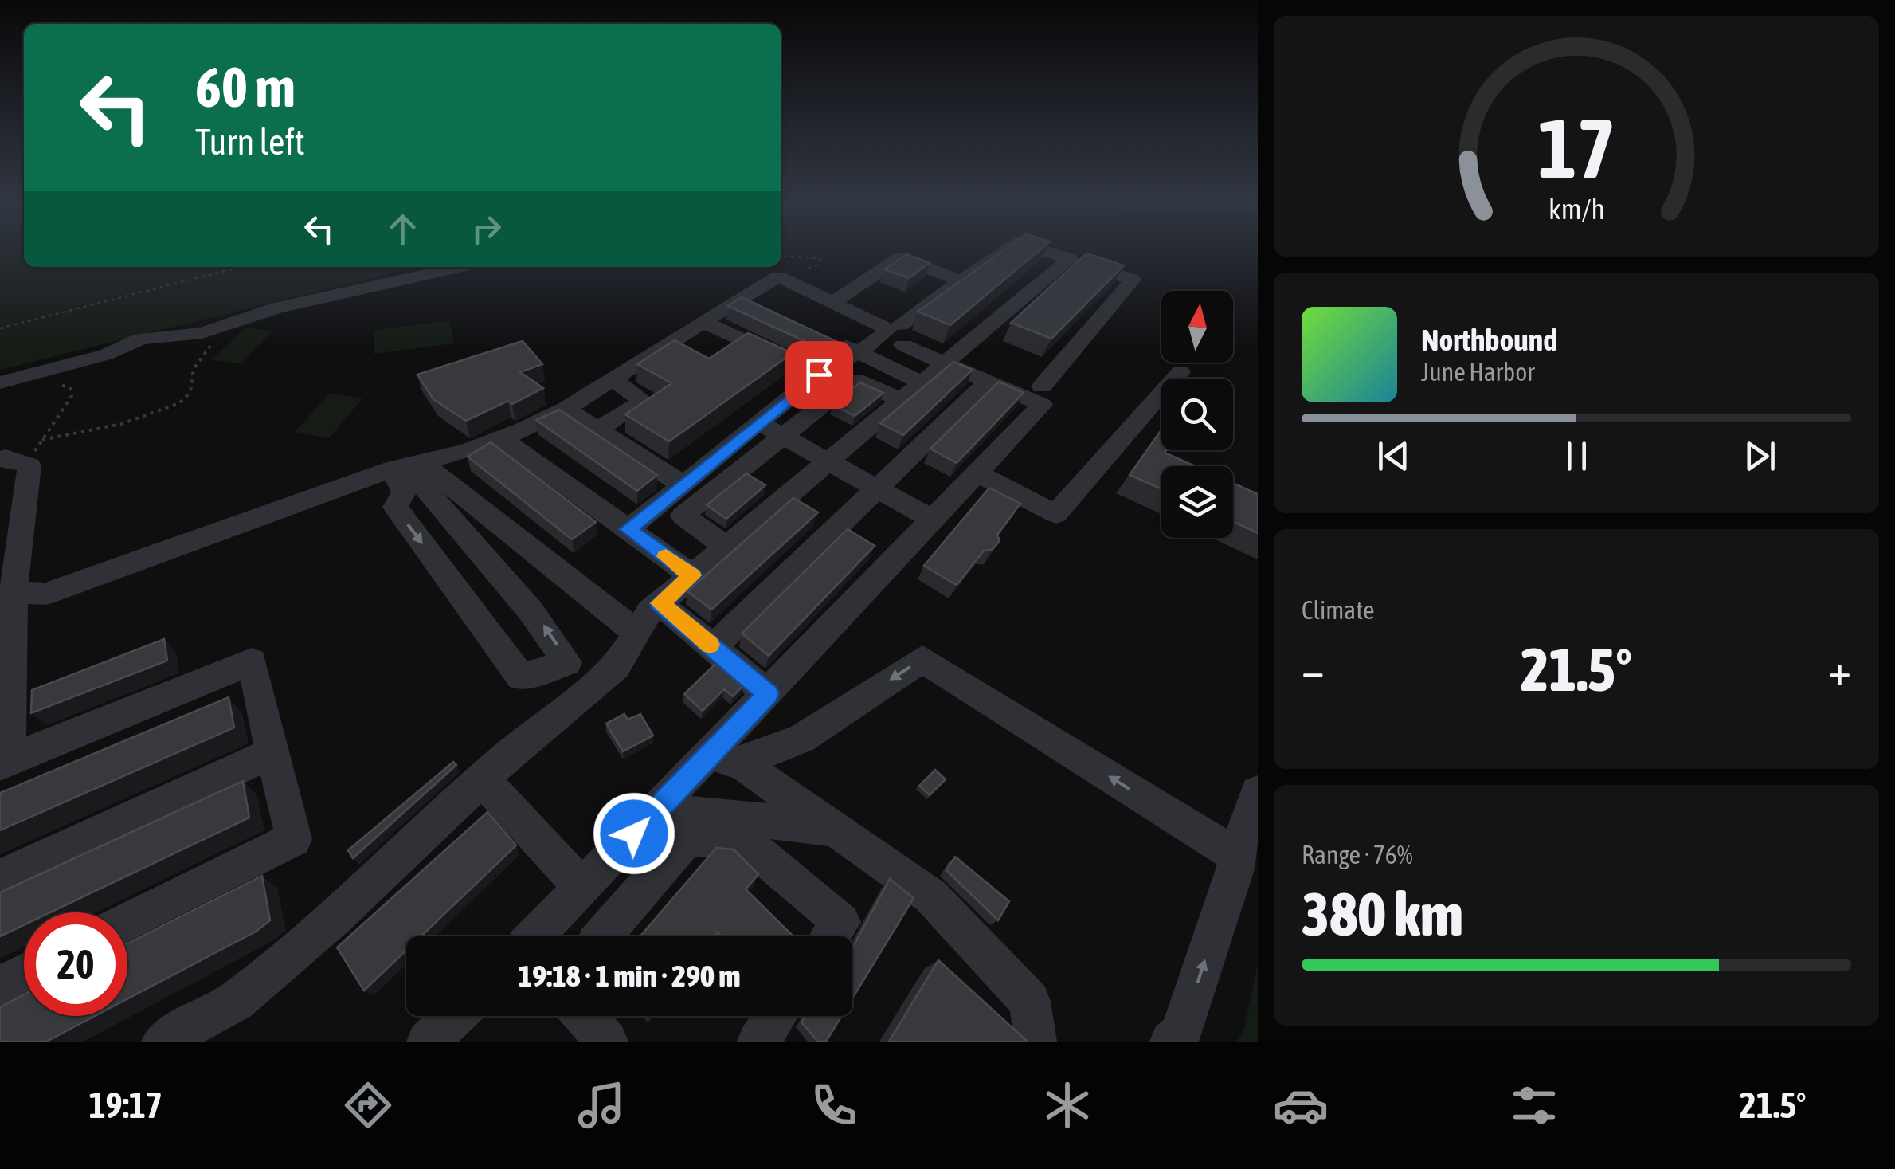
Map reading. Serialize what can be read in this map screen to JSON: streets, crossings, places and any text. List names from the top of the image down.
{
  "north": "top",
  "page": {
    "turn": ["60 m", "Turn left"],
    "song": ["Northbound", "June Harbor"],
    "tile": [
      "Climate",
      ["Range · 76%", "380 km"]
    ],
    "heat": ["−", "21.5°", "+"],
    "limit": "20",
    "trip": "19:18 · 1 min · 290 m",
    "tabs": ["19:17", "21.5°"],
    "gauge": ["17", "km/h"]
  }
}
